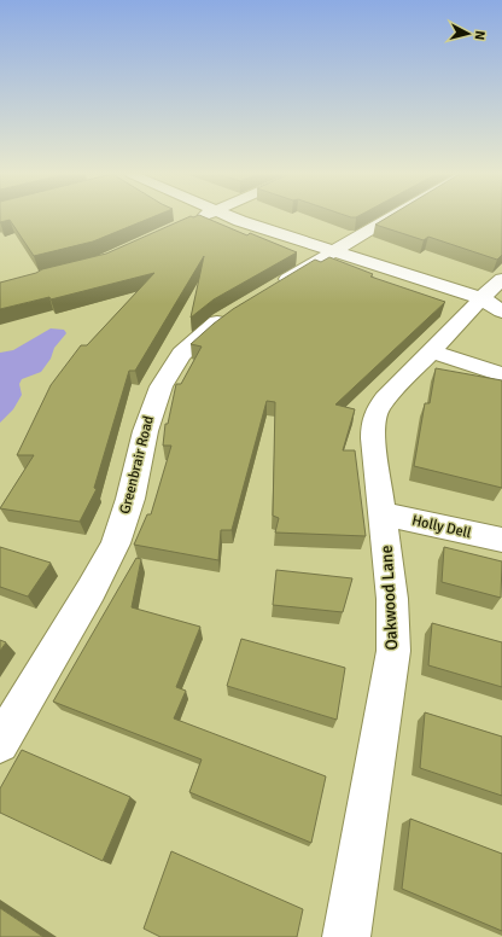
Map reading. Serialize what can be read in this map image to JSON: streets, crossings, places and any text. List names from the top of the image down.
{
  "streets": {
    "street": ["Greenbrair Road", "Holly Dell", "Oakwood Lane"]
  },
  "crossings": [
    ["Holly Dell", "Oakwood Lane"]
  ],
  "north": "right"
}
